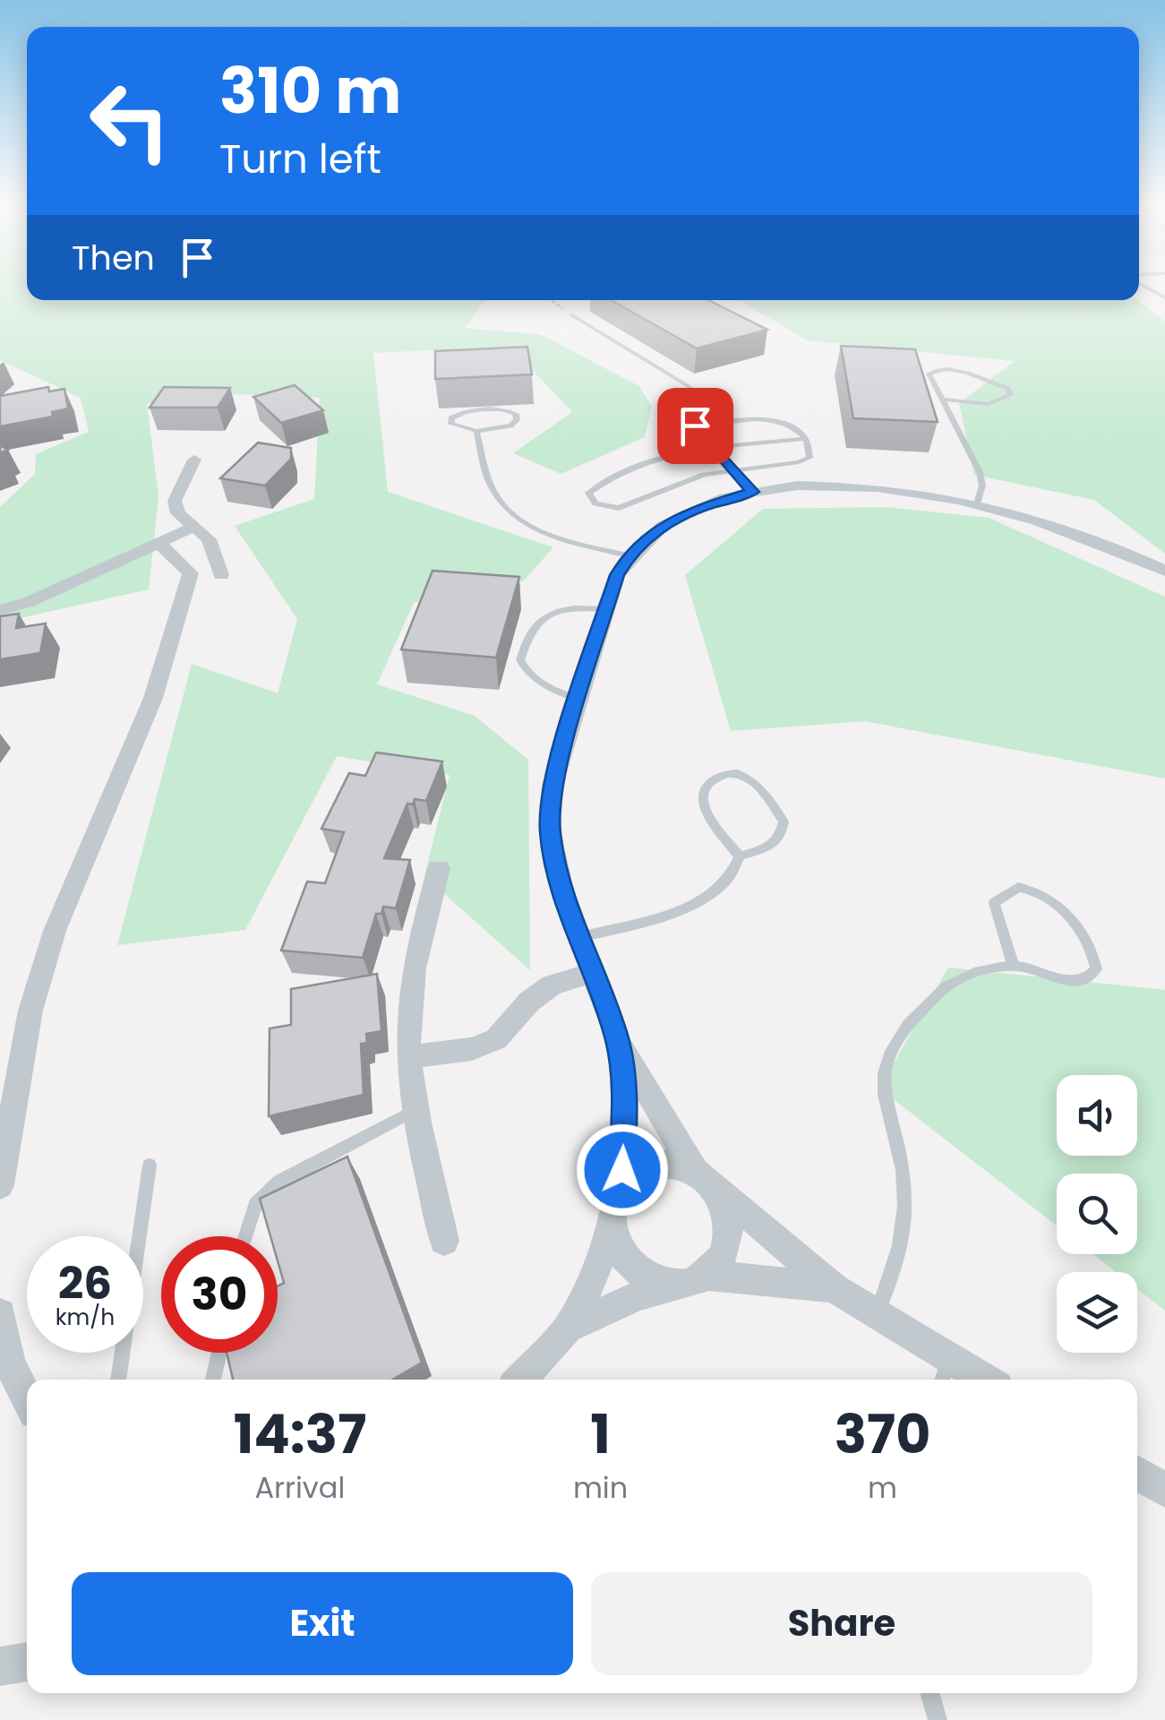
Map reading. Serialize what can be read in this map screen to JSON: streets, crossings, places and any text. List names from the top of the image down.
{
  "page": {
    "turn": ["310 m", "Turn left"],
    "then": "Then",
    "speed": "26 km/h",
    "limit": "30",
    "eta": [
      "14:37",
      "Arrival",
      "1",
      "min",
      "370",
      "m"
    ],
    "buttons": ["Exit", "Share"]
  }
}
